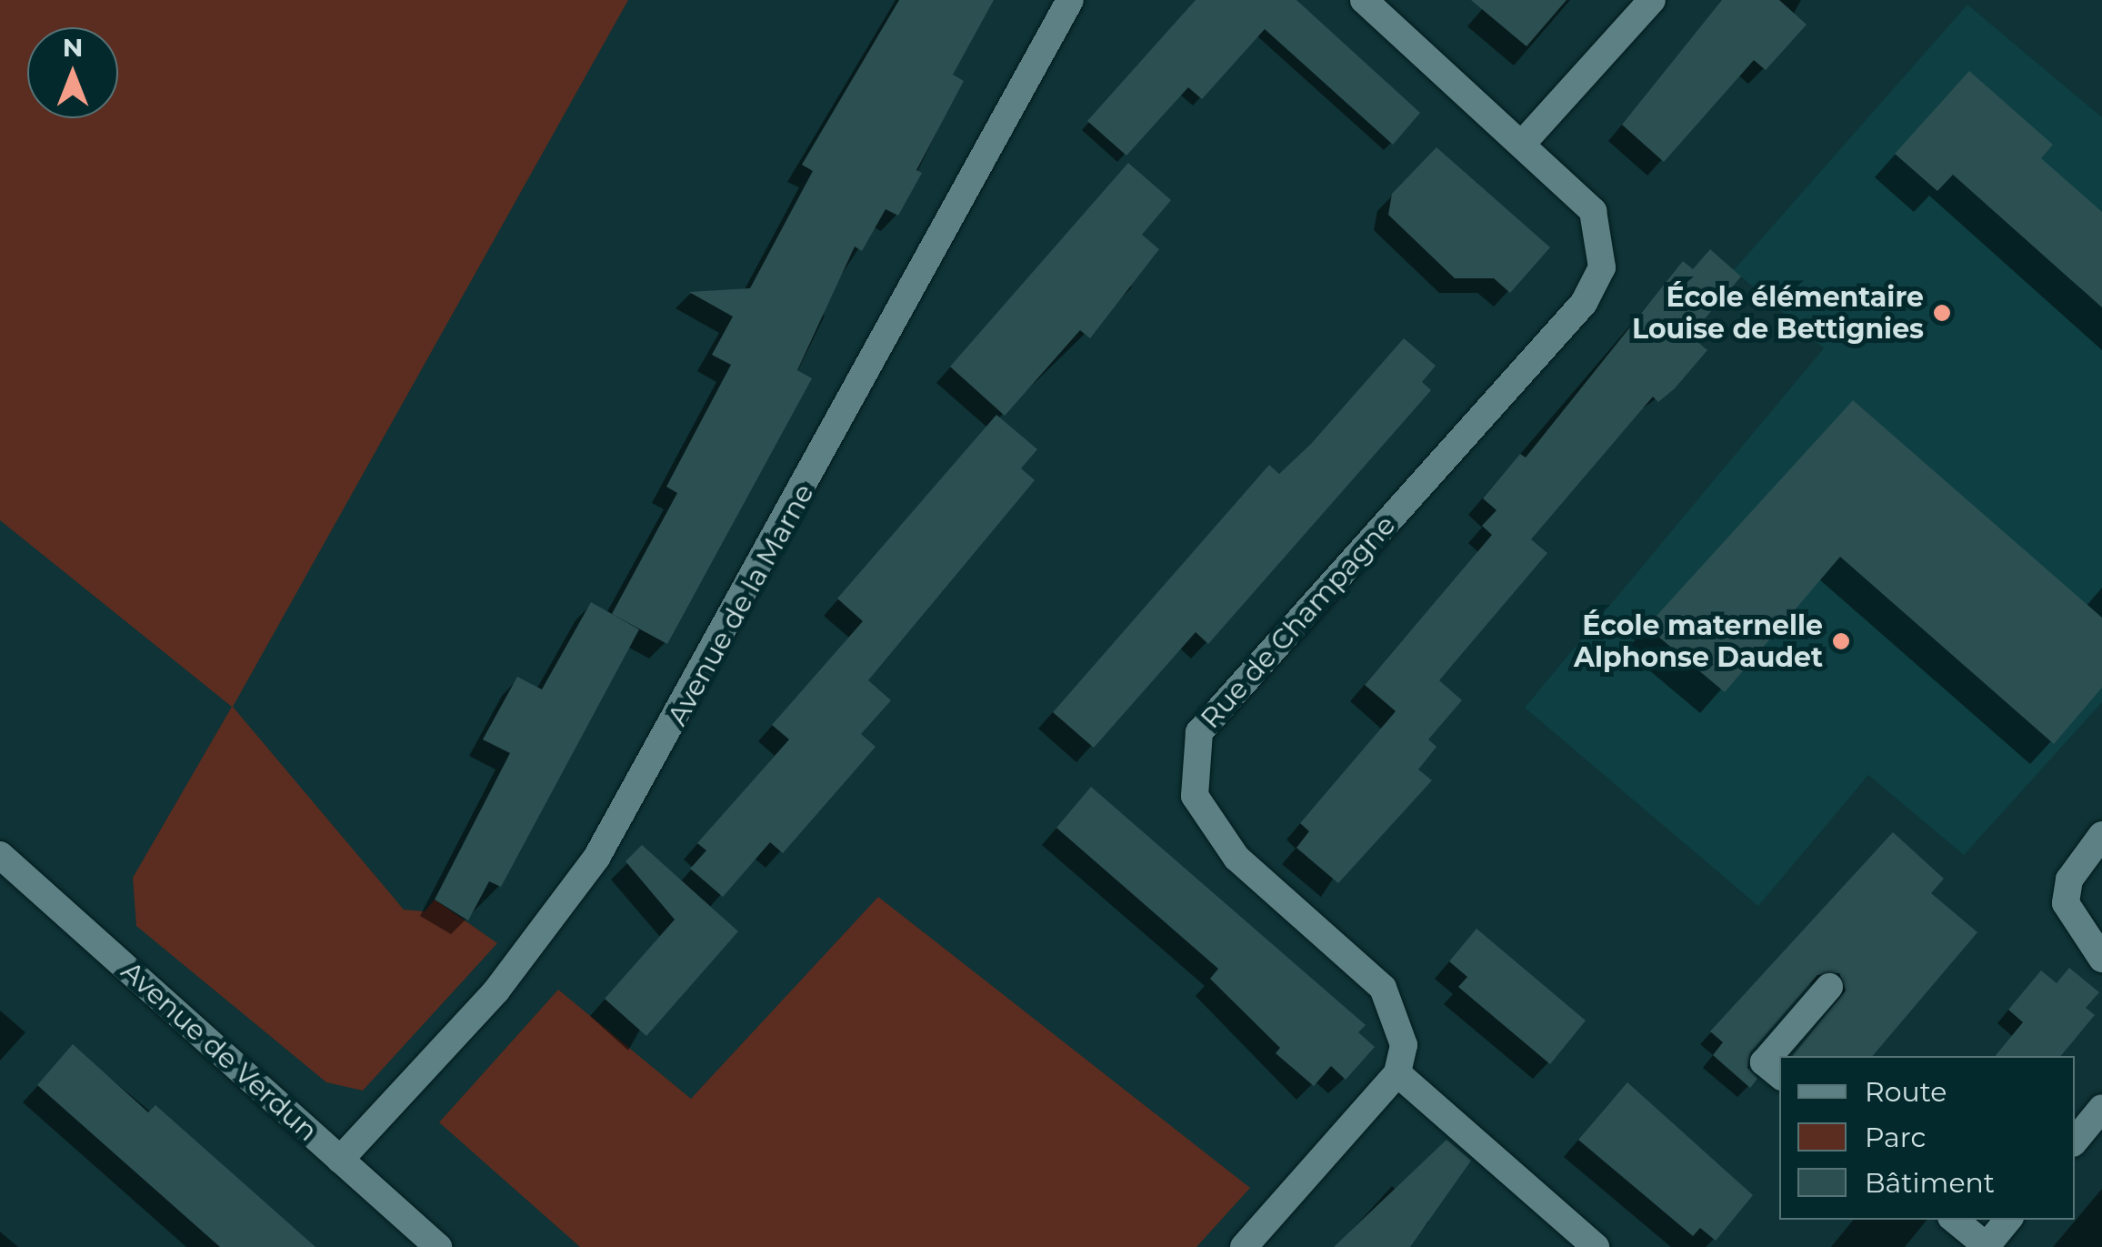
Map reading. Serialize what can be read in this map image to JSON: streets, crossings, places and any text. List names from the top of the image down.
{
  "streets": {
    "street": ["Avenue de la Marne", "Rue de Champagne", "Avenue de Verdun"]
  },
  "crossings": [
    ["Avenue de la Marne", "Avenue de Verdun"]
  ],
  "places": ["École élémentaire Louise de Bettignies", "École maternelle Alphonse Daudet"],
  "legend": ["Route", "Parc", "Bâtiment"],
  "north": "top"
}
